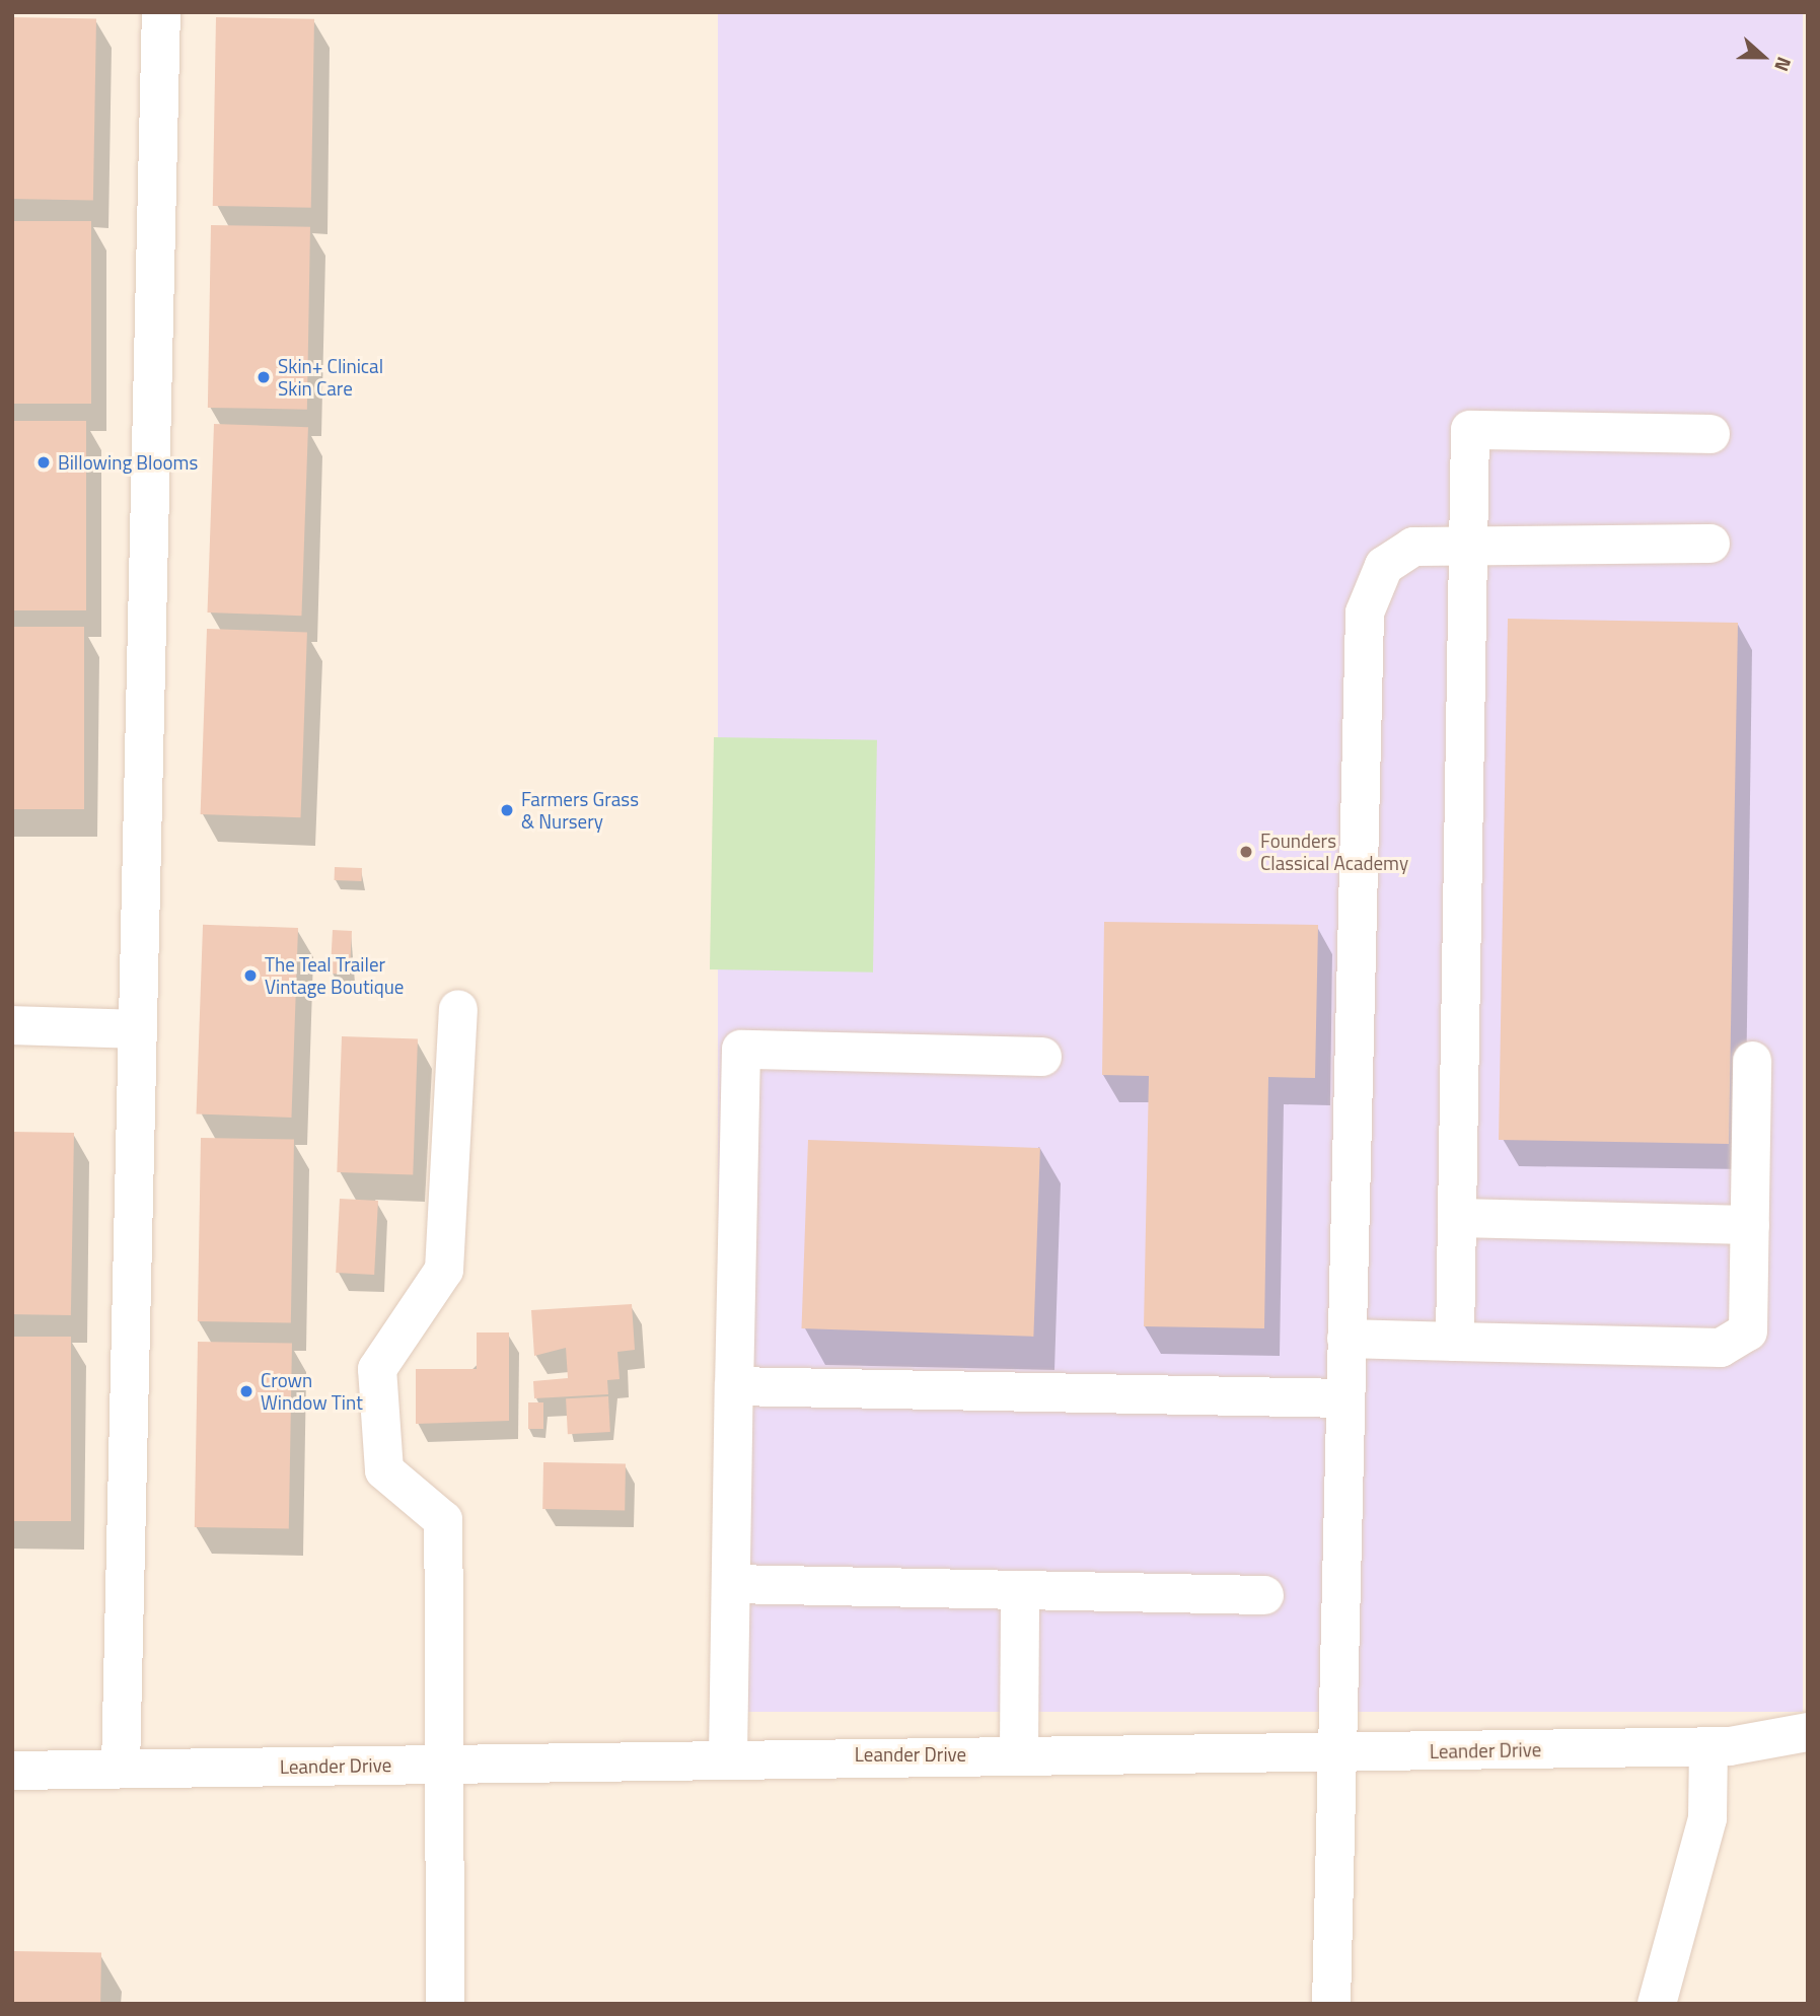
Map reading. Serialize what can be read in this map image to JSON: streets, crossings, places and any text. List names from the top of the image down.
{
  "streets": {
    "street": ["Leander Drive"]
  },
  "places": [
    "Skin+ Clinical Skin Care",
    "Billowing Blooms",
    "Farmers Grass & Nursery",
    "Founders Classical Academy",
    "The Teal Trailer Vintage Boutique",
    "Crown Window Tint"
  ],
  "north": "right"
}
